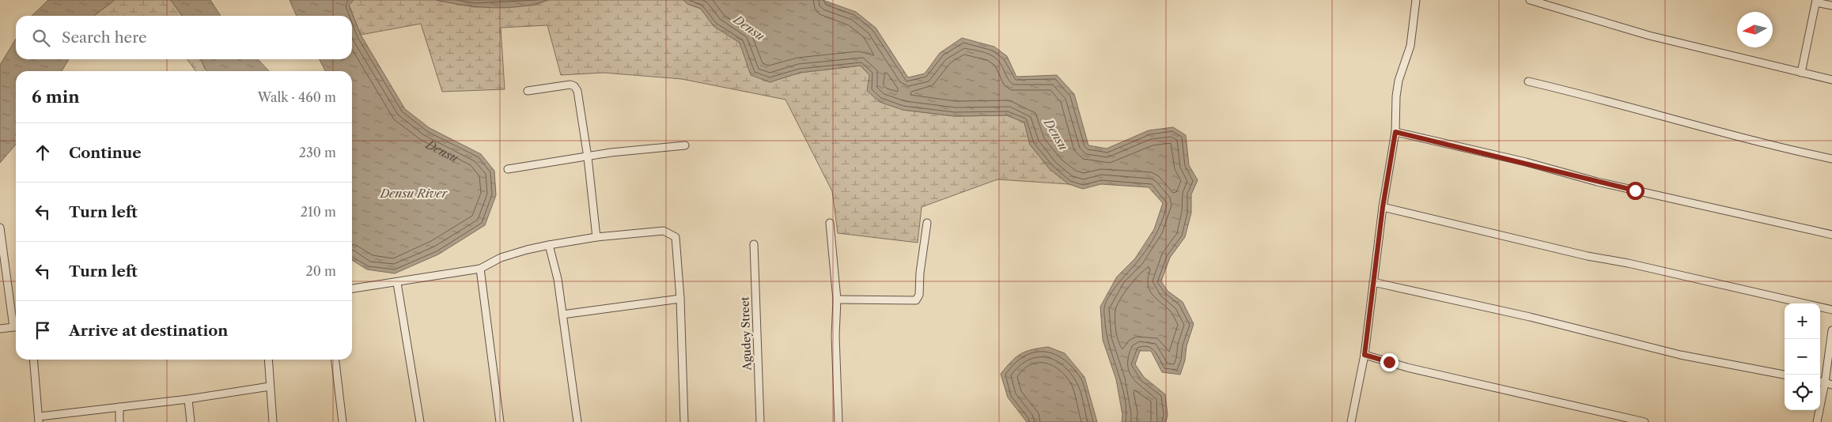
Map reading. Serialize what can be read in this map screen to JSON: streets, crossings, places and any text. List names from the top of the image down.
{
  "streets": {
    "street": ["Agudey Street"]
  },
  "water": ["Densu", "Densu River"],
  "north": "left",
  "page": {
    "search": "Search here",
    "heading": ["6 min", "Walk · 460 m"],
    "list": [
      ["Continue", "230 m"],
      ["Turn left", "210 m"],
      ["Turn left", "20 m"],
      "Arrive at destination"
    ],
    "map_buttons": ["+", "−"]
  }
}
